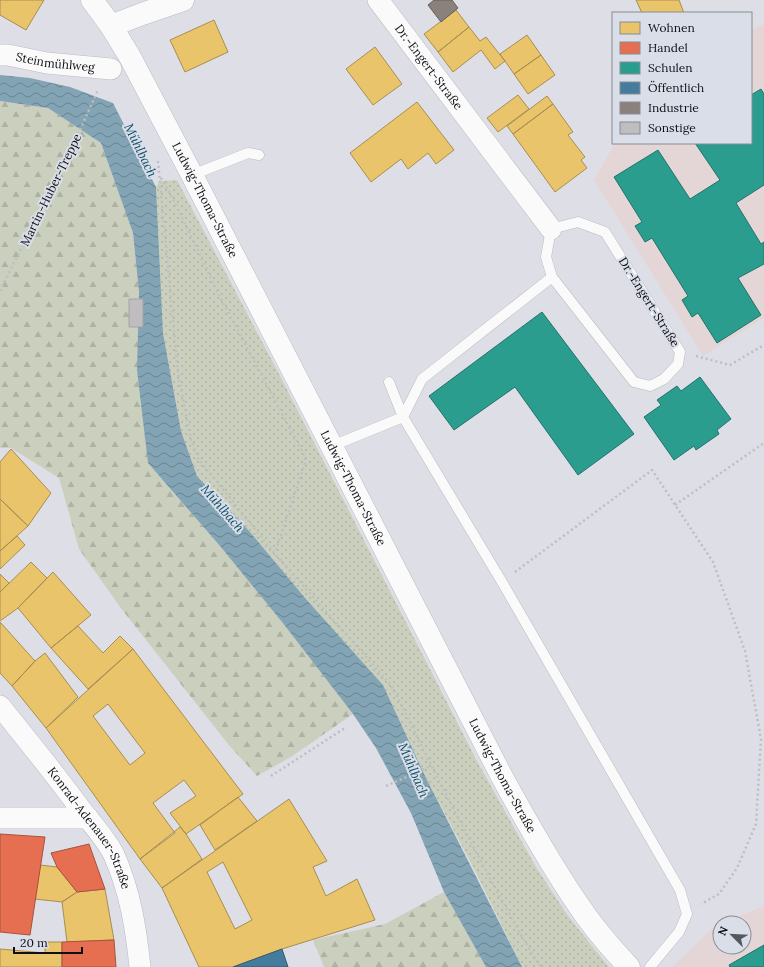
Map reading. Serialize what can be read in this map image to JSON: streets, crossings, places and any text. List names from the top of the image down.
{
  "streets": {
    "main road": ["Ludwig-Thoma-Straße"],
    "street": ["Steinmühlweg", "Dr.-Engert-Straße", "Konrad-Adenauer-Straße"],
    "path": ["Martin-Huber-Treppe"]
  },
  "water": ["Mühlbach"],
  "legend": [
    "Wohnen",
    "Handel",
    "Schulen",
    "Öffentlich",
    "Industrie",
    "Sonstige"
  ],
  "scale_bar": "20 m",
  "north": "top left"
}
